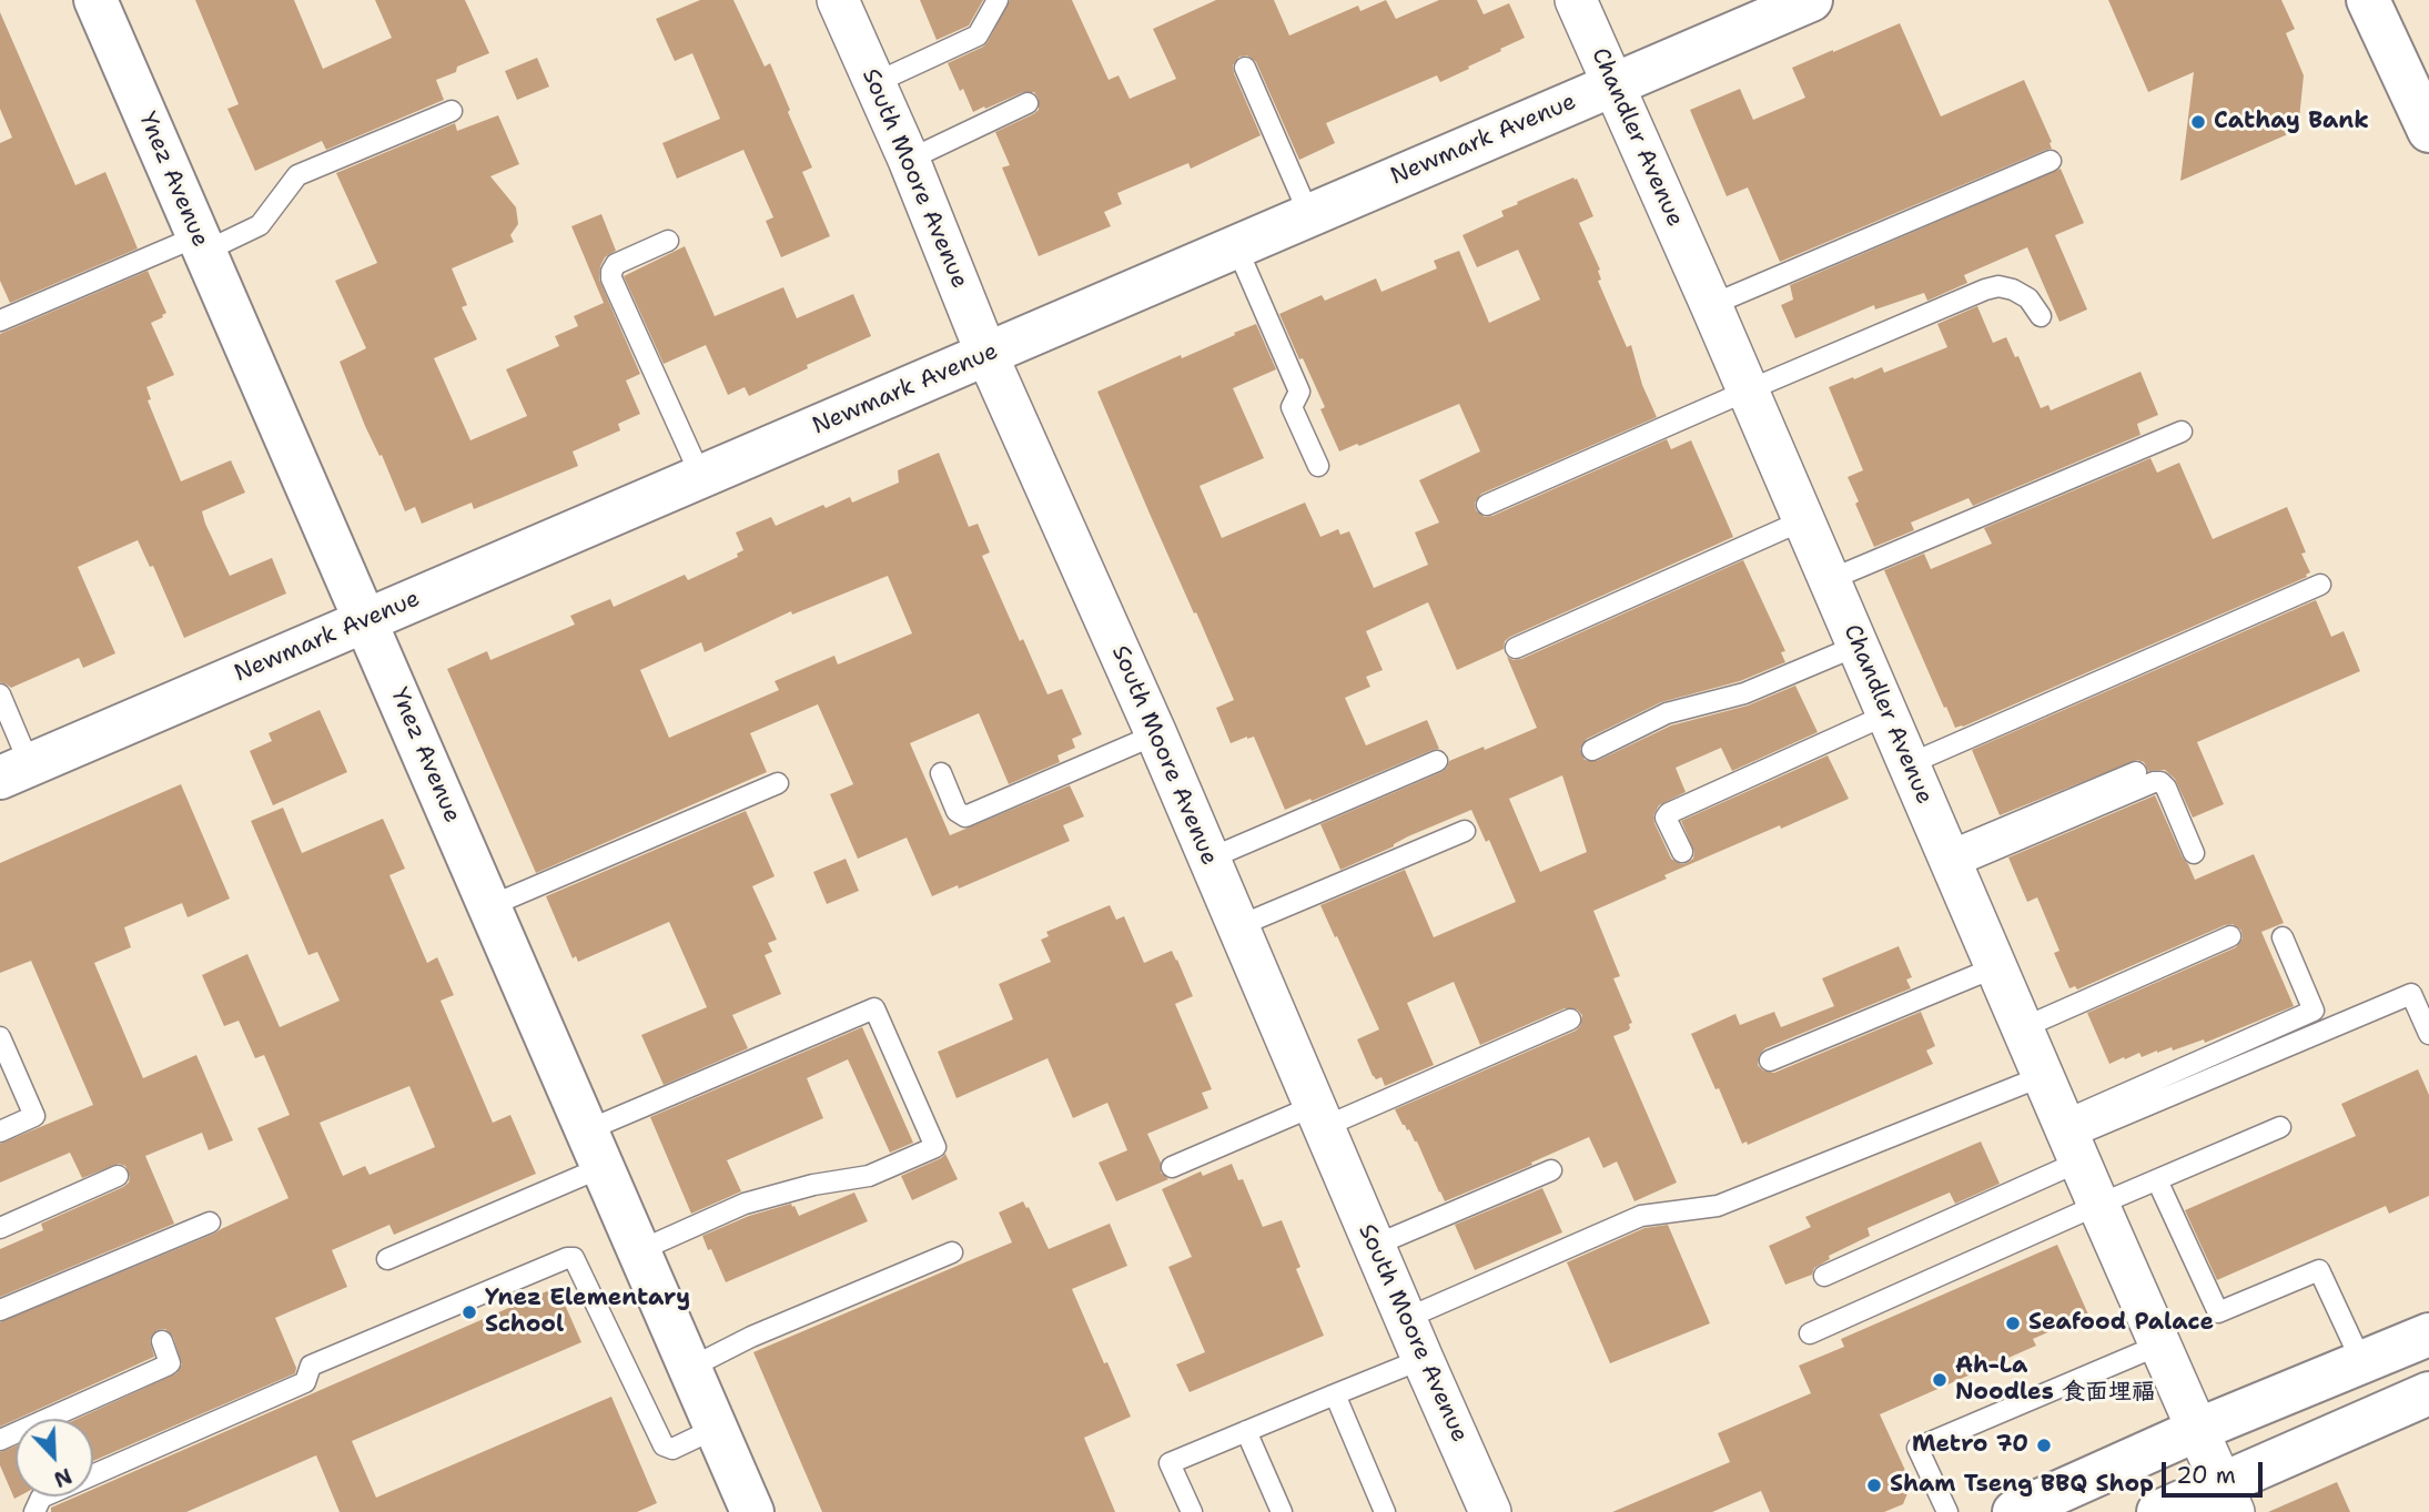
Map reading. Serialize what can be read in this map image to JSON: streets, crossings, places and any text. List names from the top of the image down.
{
  "streets": {
    "street": [
      "Chandler Avenue",
      "Newmark Avenue",
      "South Moore Avenue",
      "Ynez Avenue"
    ]
  },
  "crossings": [
    ["Chandler Avenue", "Newmark Avenue"],
    ["Newmark Avenue", "South Moore Avenue"],
    ["Newmark Avenue", "Ynez Avenue"]
  ],
  "places": [
    "Cathay Bank",
    "Ynez Elementary School",
    "Seafood Palace",
    "Ah-La Noodles 食面埋福",
    "Metro 70",
    "Sham Tseng BBQ Shop"
  ],
  "scale_bar": "20 m",
  "north": "bottom right"
}
